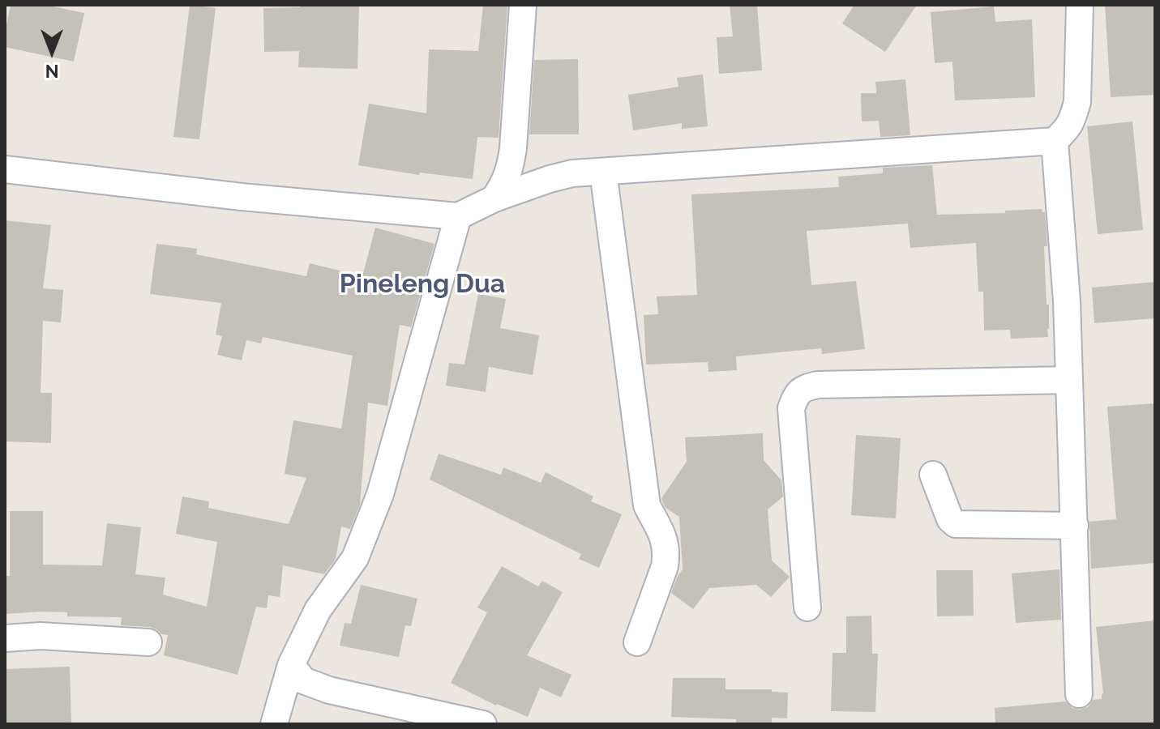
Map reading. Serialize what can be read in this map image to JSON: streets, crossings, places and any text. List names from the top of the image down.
{
  "districts": ["Pineleng Dua"],
  "north": "bottom"
}
